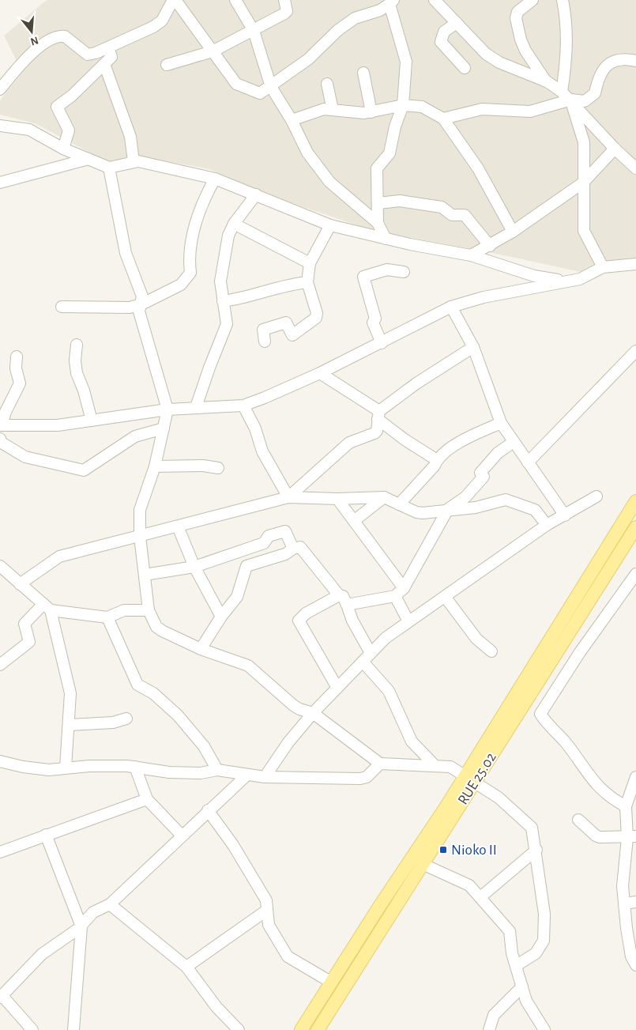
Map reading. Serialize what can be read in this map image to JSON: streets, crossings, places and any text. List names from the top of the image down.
{
  "streets": {
    "main road": ["RUE 25.02"]
  },
  "places": {
    "transit": ["Nioko II"]
  },
  "north": "bottom"
}
